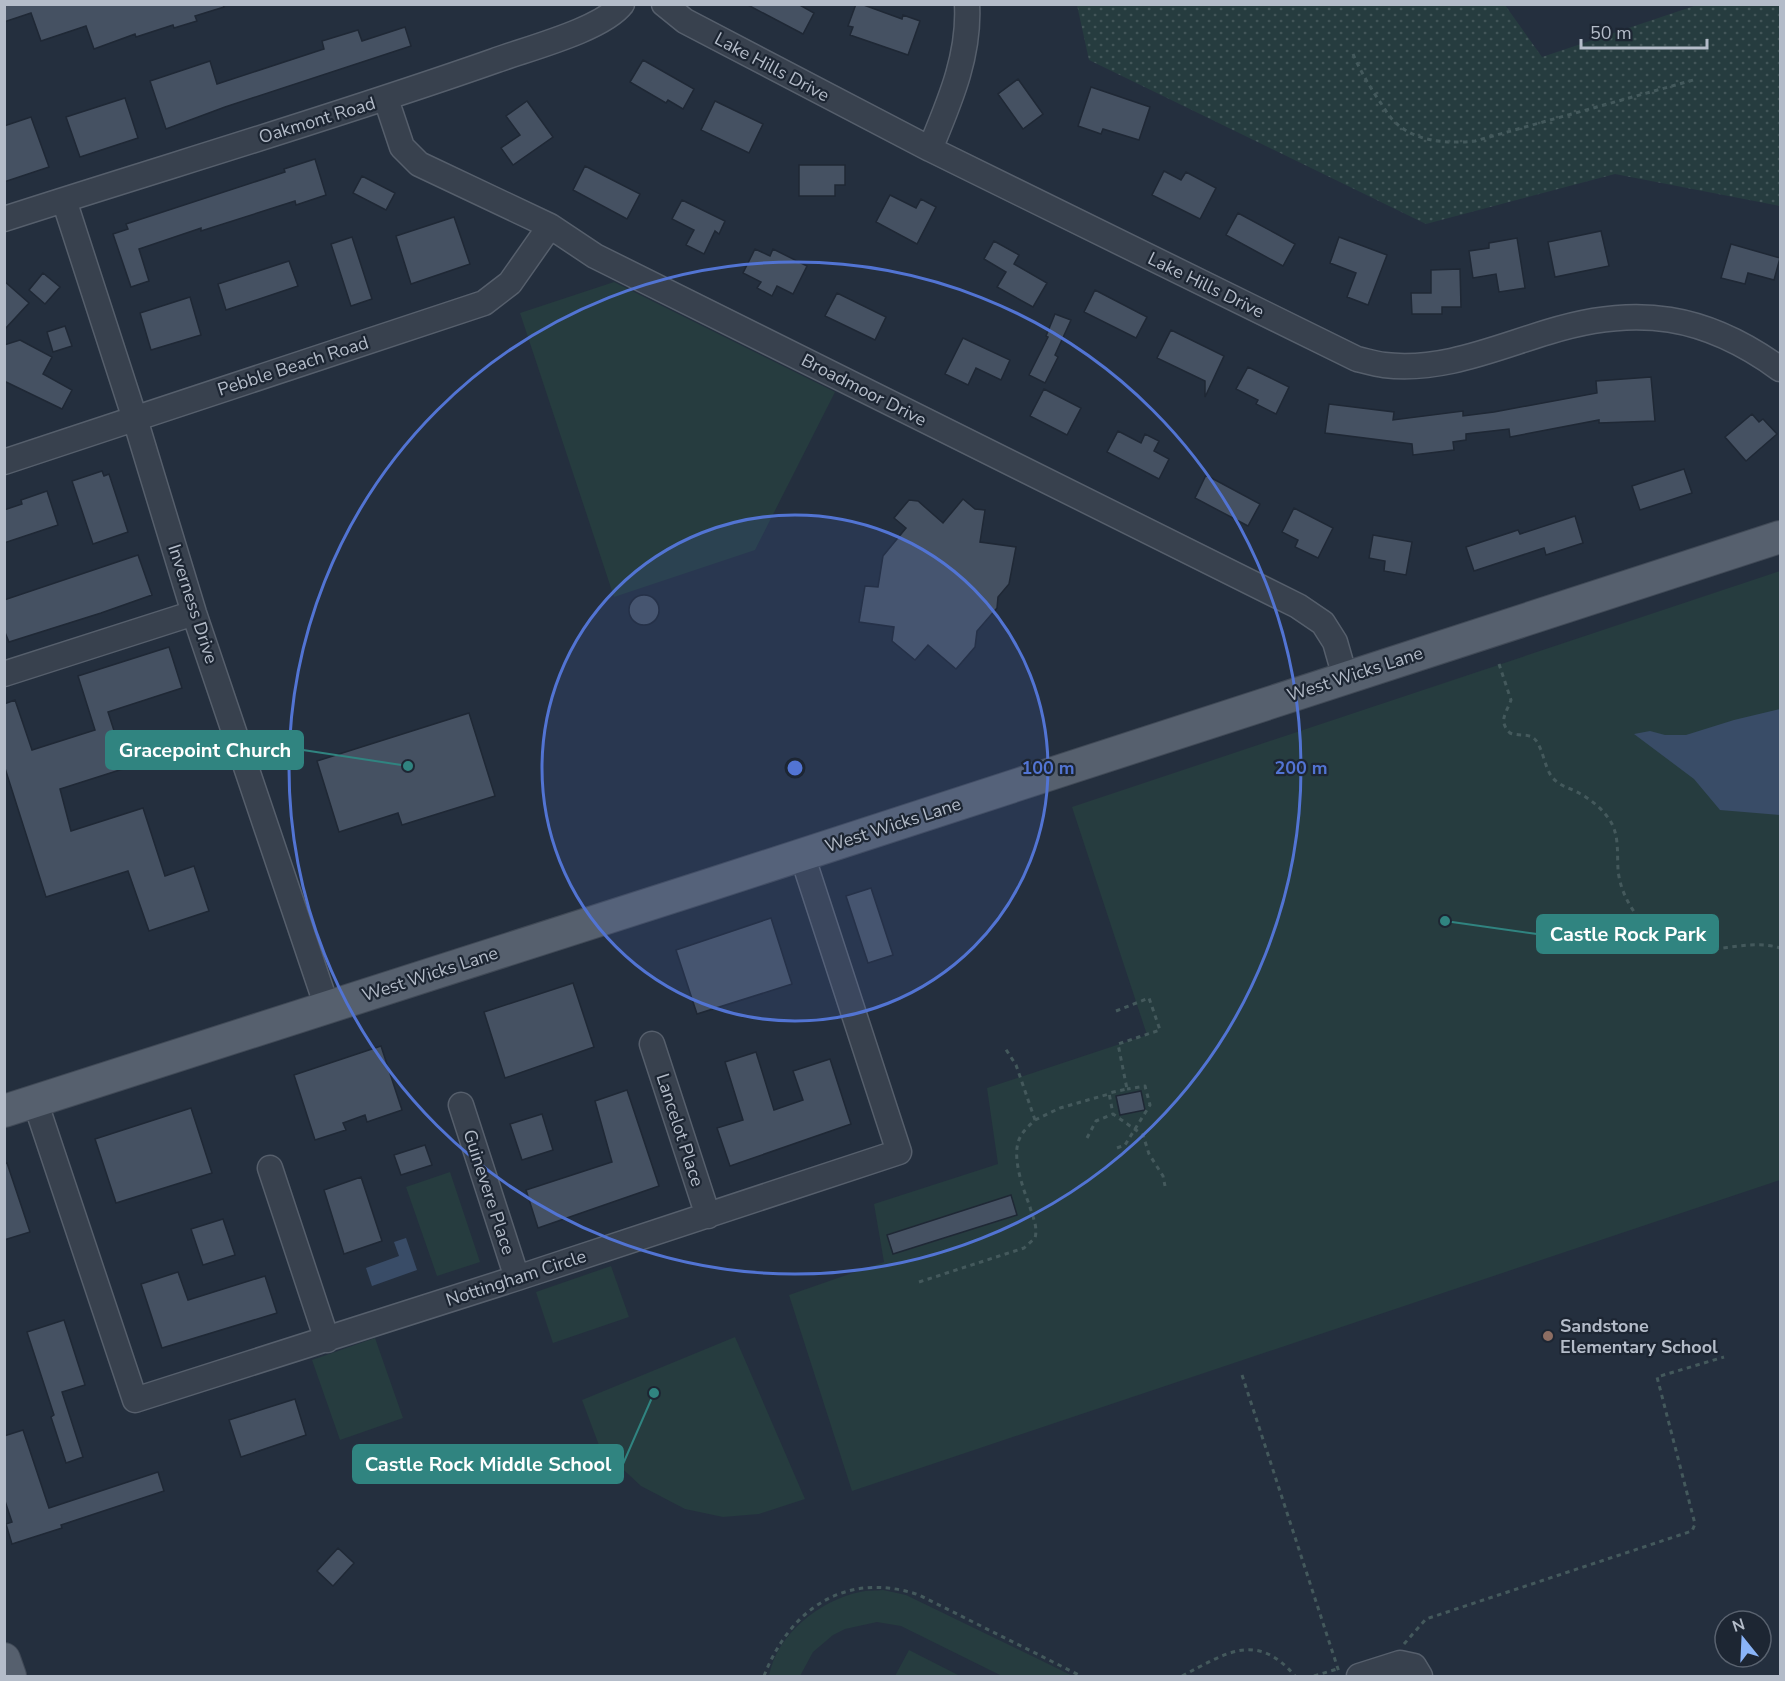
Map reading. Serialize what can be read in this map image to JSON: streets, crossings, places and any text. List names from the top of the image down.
{
  "streets": {
    "main road": ["West Wicks Lane"],
    "street": [
      "Lake Hills Drive",
      "Oakmont Road",
      "Pebble Beach Road",
      "Broadmoor Drive",
      "Inverness Drive",
      "Lancelot Place",
      "Guinevere Place",
      "Nottingham Circle"
    ]
  },
  "crossings": [
    ["Oakmont Road", "Broadmoor Drive"],
    ["Oakmont Road", "Inverness Drive"],
    ["Pebble Beach Road", "Broadmoor Drive"],
    ["Pebble Beach Road", "Inverness Drive"],
    ["Broadmoor Drive", "West Wicks Lane"],
    ["Inverness Drive", "West Wicks Lane"],
    ["West Wicks Lane", "Nottingham Circle"],
    ["Lancelot Place", "Nottingham Circle"],
    ["Guinevere Place", "Nottingham Circle"]
  ],
  "places": [
    "Gracepoint Church",
    "Castle Rock Park",
    "Sandstone Elementary School",
    "Castle Rock Middle School"
  ],
  "scale_bar": "50 m",
  "north": "top",
  "rings": ["100 m", "200 m"]
}
